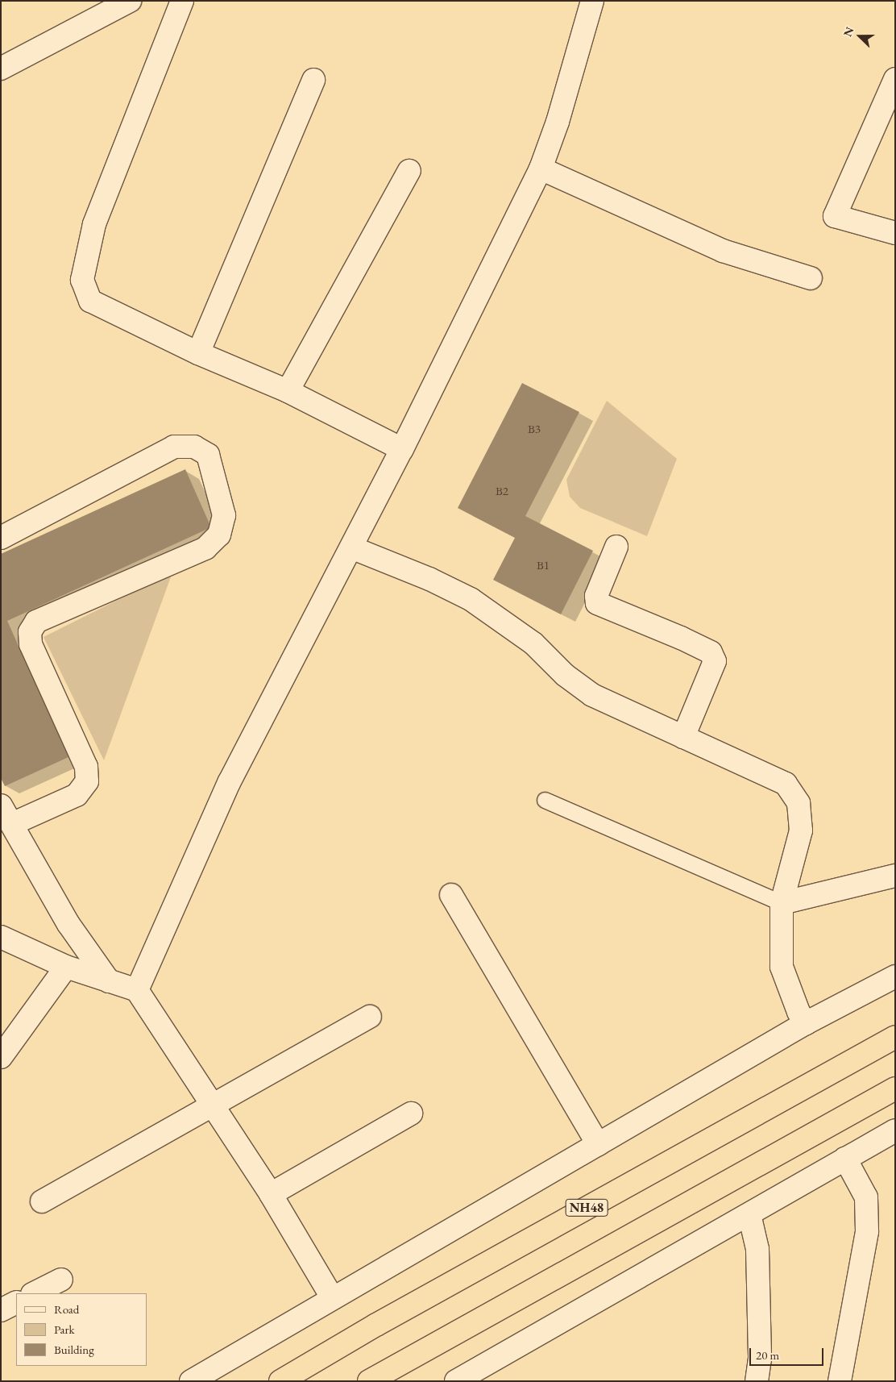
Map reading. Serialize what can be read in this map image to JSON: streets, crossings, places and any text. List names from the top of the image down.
{
  "streets": {
    "highway": ["NH48"]
  },
  "house_numbers": ["B3", "B2", "B1"],
  "legend": ["Road", "Park", "Building"],
  "scale_bar": "20 m",
  "north": "left"
}
